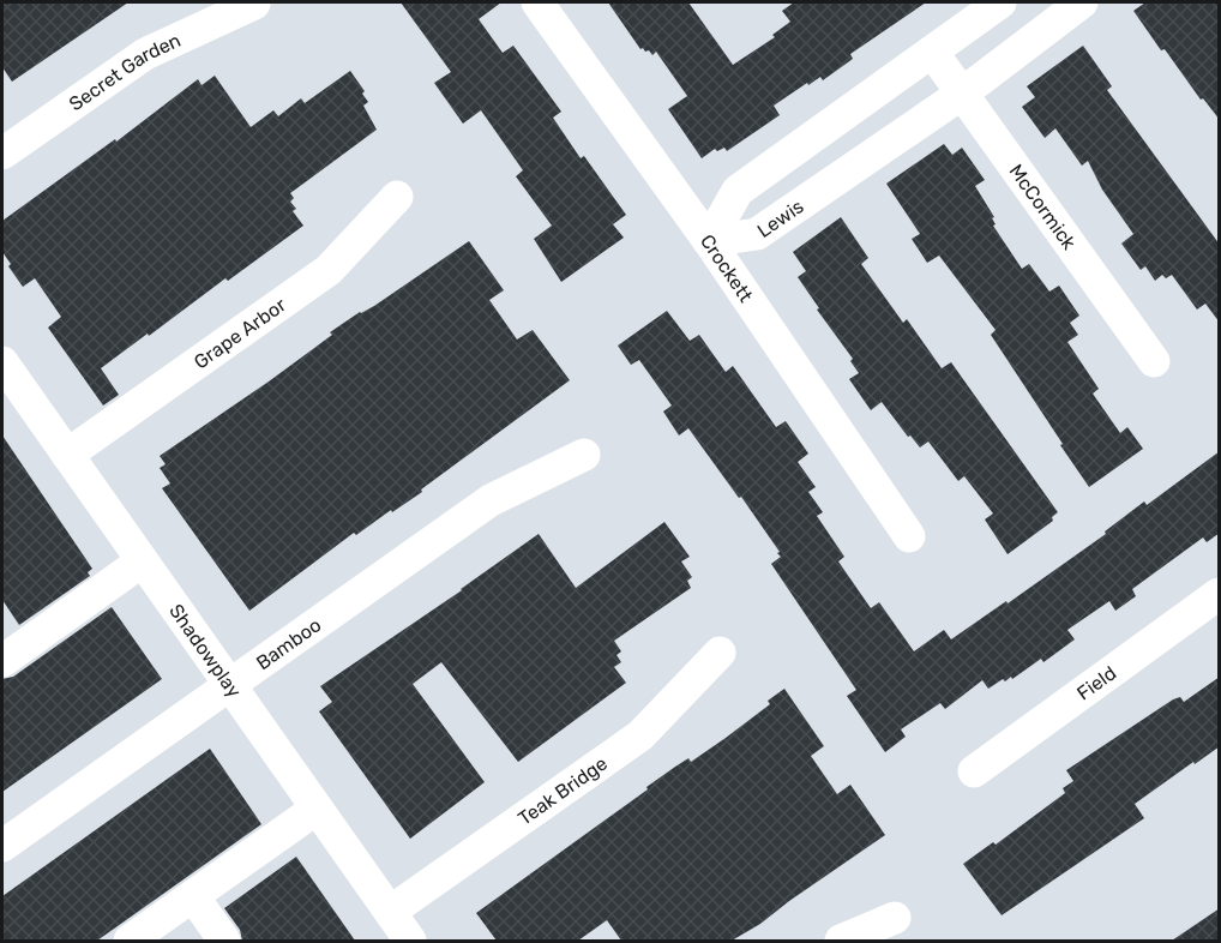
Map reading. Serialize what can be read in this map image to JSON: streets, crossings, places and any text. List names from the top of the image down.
{
  "streets": {
    "street": [
      "Secret Garden",
      "McCormick",
      "Lewis",
      "Crockett",
      "Grape Arbor",
      "Bamboo",
      "Shadowplay",
      "Field",
      "Teak Bridge"
    ]
  },
  "crossings": [
    ["McCormick", "Lewis"],
    ["Lewis", "Crockett"],
    ["Grape Arbor", "Shadowplay"],
    ["Bamboo", "Shadowplay"],
    ["Shadowplay", "Teak Bridge"]
  ]
}
